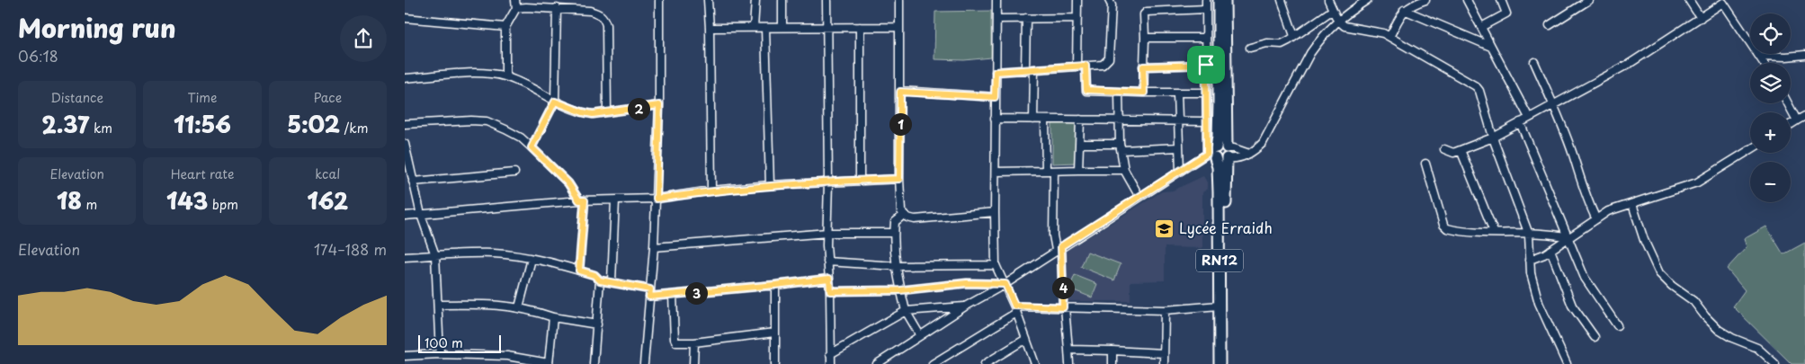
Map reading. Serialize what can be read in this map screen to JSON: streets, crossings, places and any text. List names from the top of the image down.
{
  "streets": {
    "highway": ["RN12"]
  },
  "places": {
    "school or university": ["Lycée Erraidh"]
  },
  "scale_bar": "100 m",
  "page": {
    "heading": ["Morning run", "06:18"],
    "map_buttons": ["+", "−"],
    "stats": [
      ["Distance", "2.37 km"],
      ["Time", "11:56"],
      ["Pace", "5:02 /km"],
      ["Elevation", "18 m"],
      ["Heart rate", "143 bpm"],
      ["kcal", "162"]
    ],
    "pins": [
      "2",
      "1",
      "4",
      "3"
    ],
    "chart": ["Elevation", "174–188 m"],
    "scale": "100 m"
  }
}
